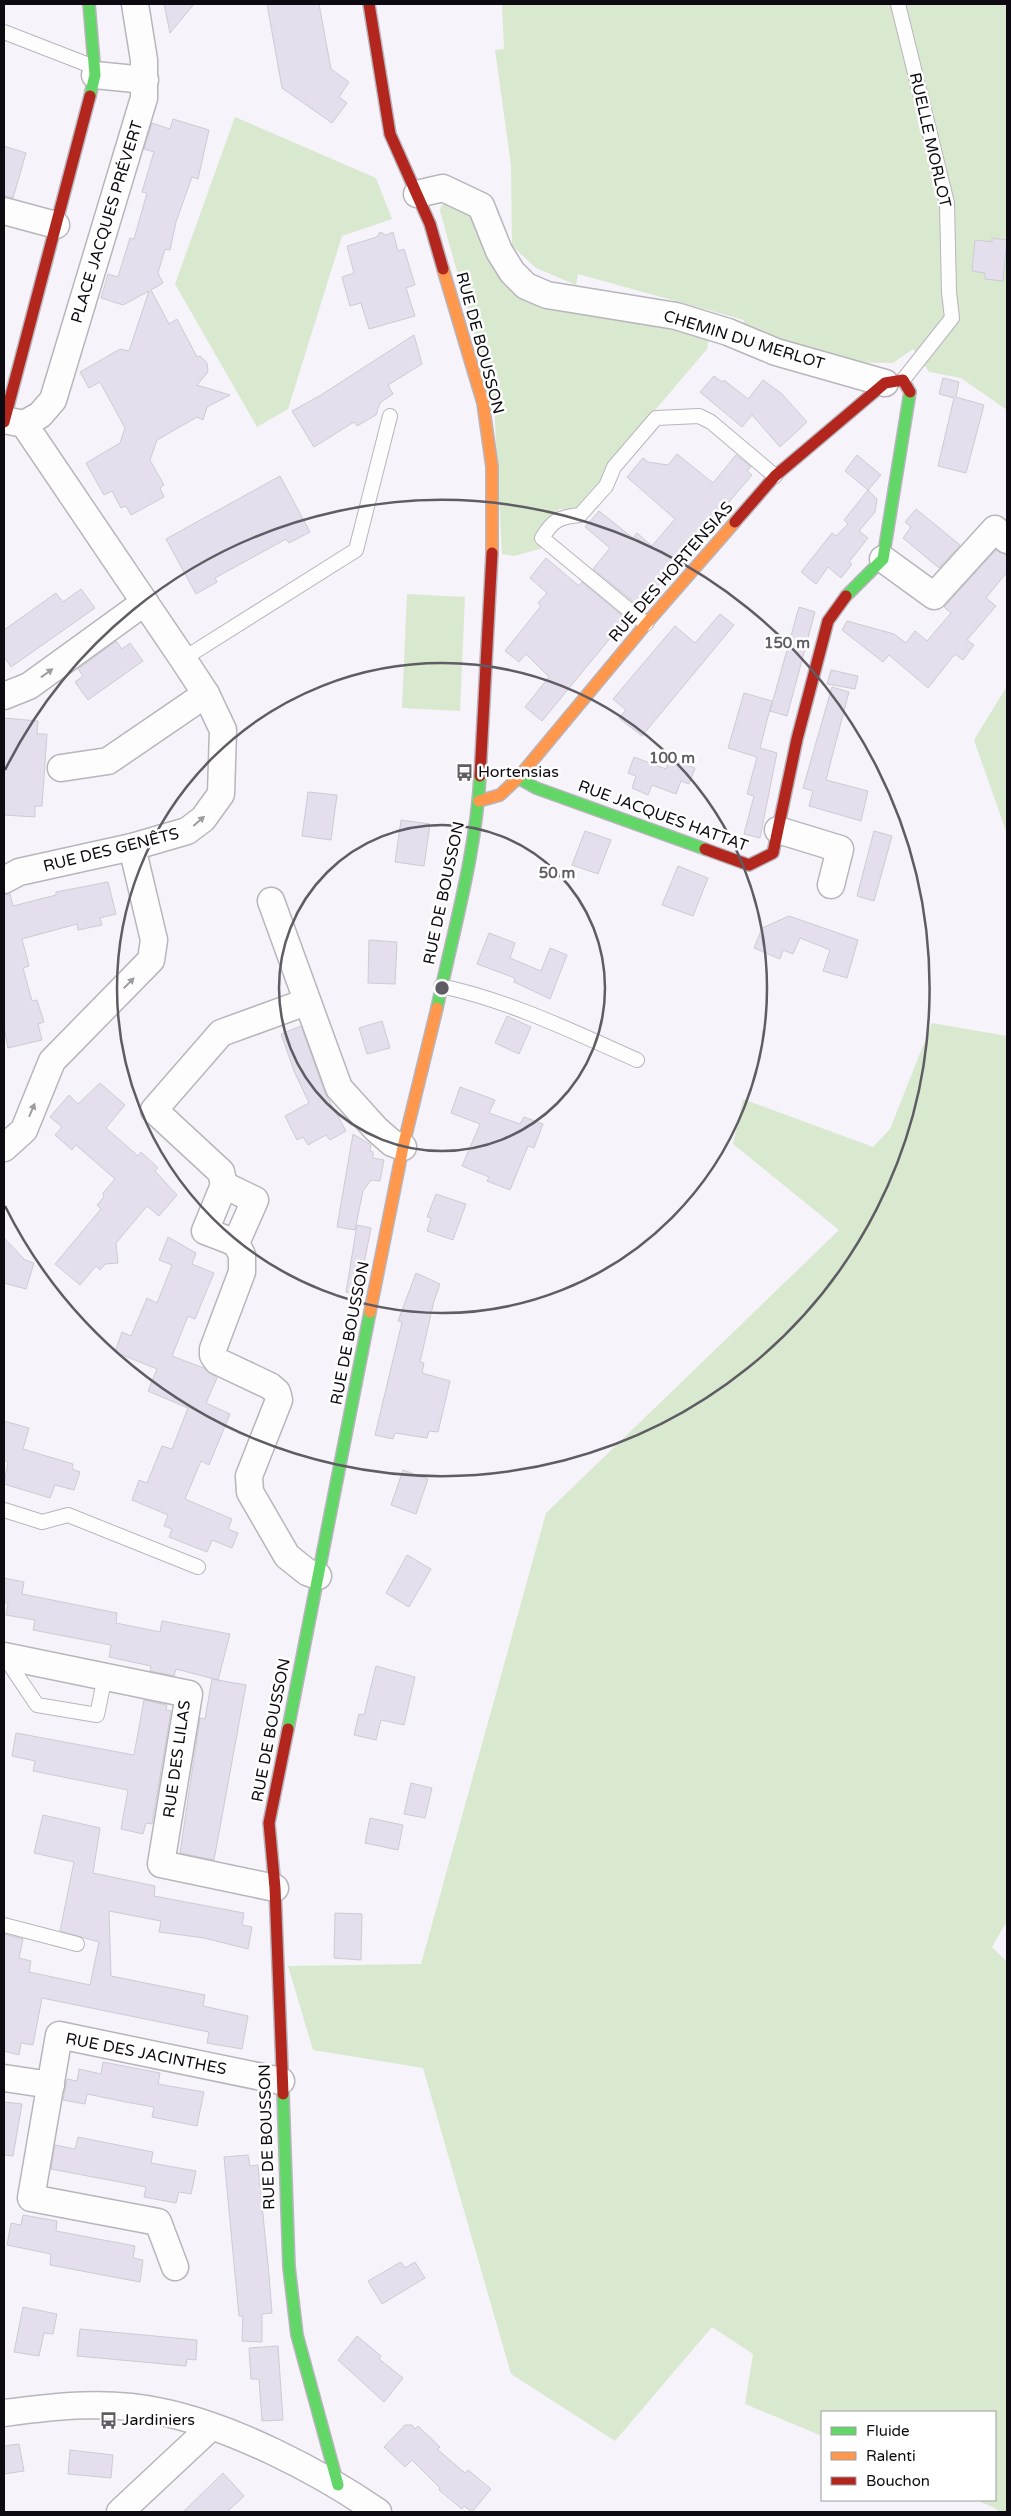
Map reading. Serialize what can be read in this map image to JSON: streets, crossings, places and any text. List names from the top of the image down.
{
  "streets": {
    "street": [
      "PLACE JACQUES PRÉVERT",
      "CHEMIN DU MERLOT",
      "RUE DE BOUSSON",
      "RUE DES HORTENSIAS",
      "RUE JACQUES HATTAT",
      "RUE DES GENÊTS",
      "RUE DES LILAS",
      "RUE DES JACINTHES"
    ],
    "lane": ["RUELLE MORLOT"]
  },
  "crossings": [
    ["RUELLE MORLOT", "CHEMIN DU MERLOT"],
    ["RUELLE MORLOT", "RUE DES HORTENSIAS"],
    ["PLACE JACQUES PRÉVERT", "RUE DES GENÊTS"],
    ["CHEMIN DU MERLOT", "RUE DE BOUSSON"],
    ["CHEMIN DU MERLOT", "RUE DES HORTENSIAS"],
    ["RUE DE BOUSSON", "RUE DES HORTENSIAS"],
    ["RUE DE BOUSSON", "RUE DES LILAS"],
    ["RUE DE BOUSSON", "RUE DES JACINTHES"],
    ["RUE DES HORTENSIAS", "RUE JACQUES HATTAT"]
  ],
  "places": {
    "bus stop": ["Hortensias", "Jardiniers"]
  },
  "legend": ["Fluide", "Ralenti", "Bouchon"],
  "rings": ["150 m", "100 m", "50 m"]
}
